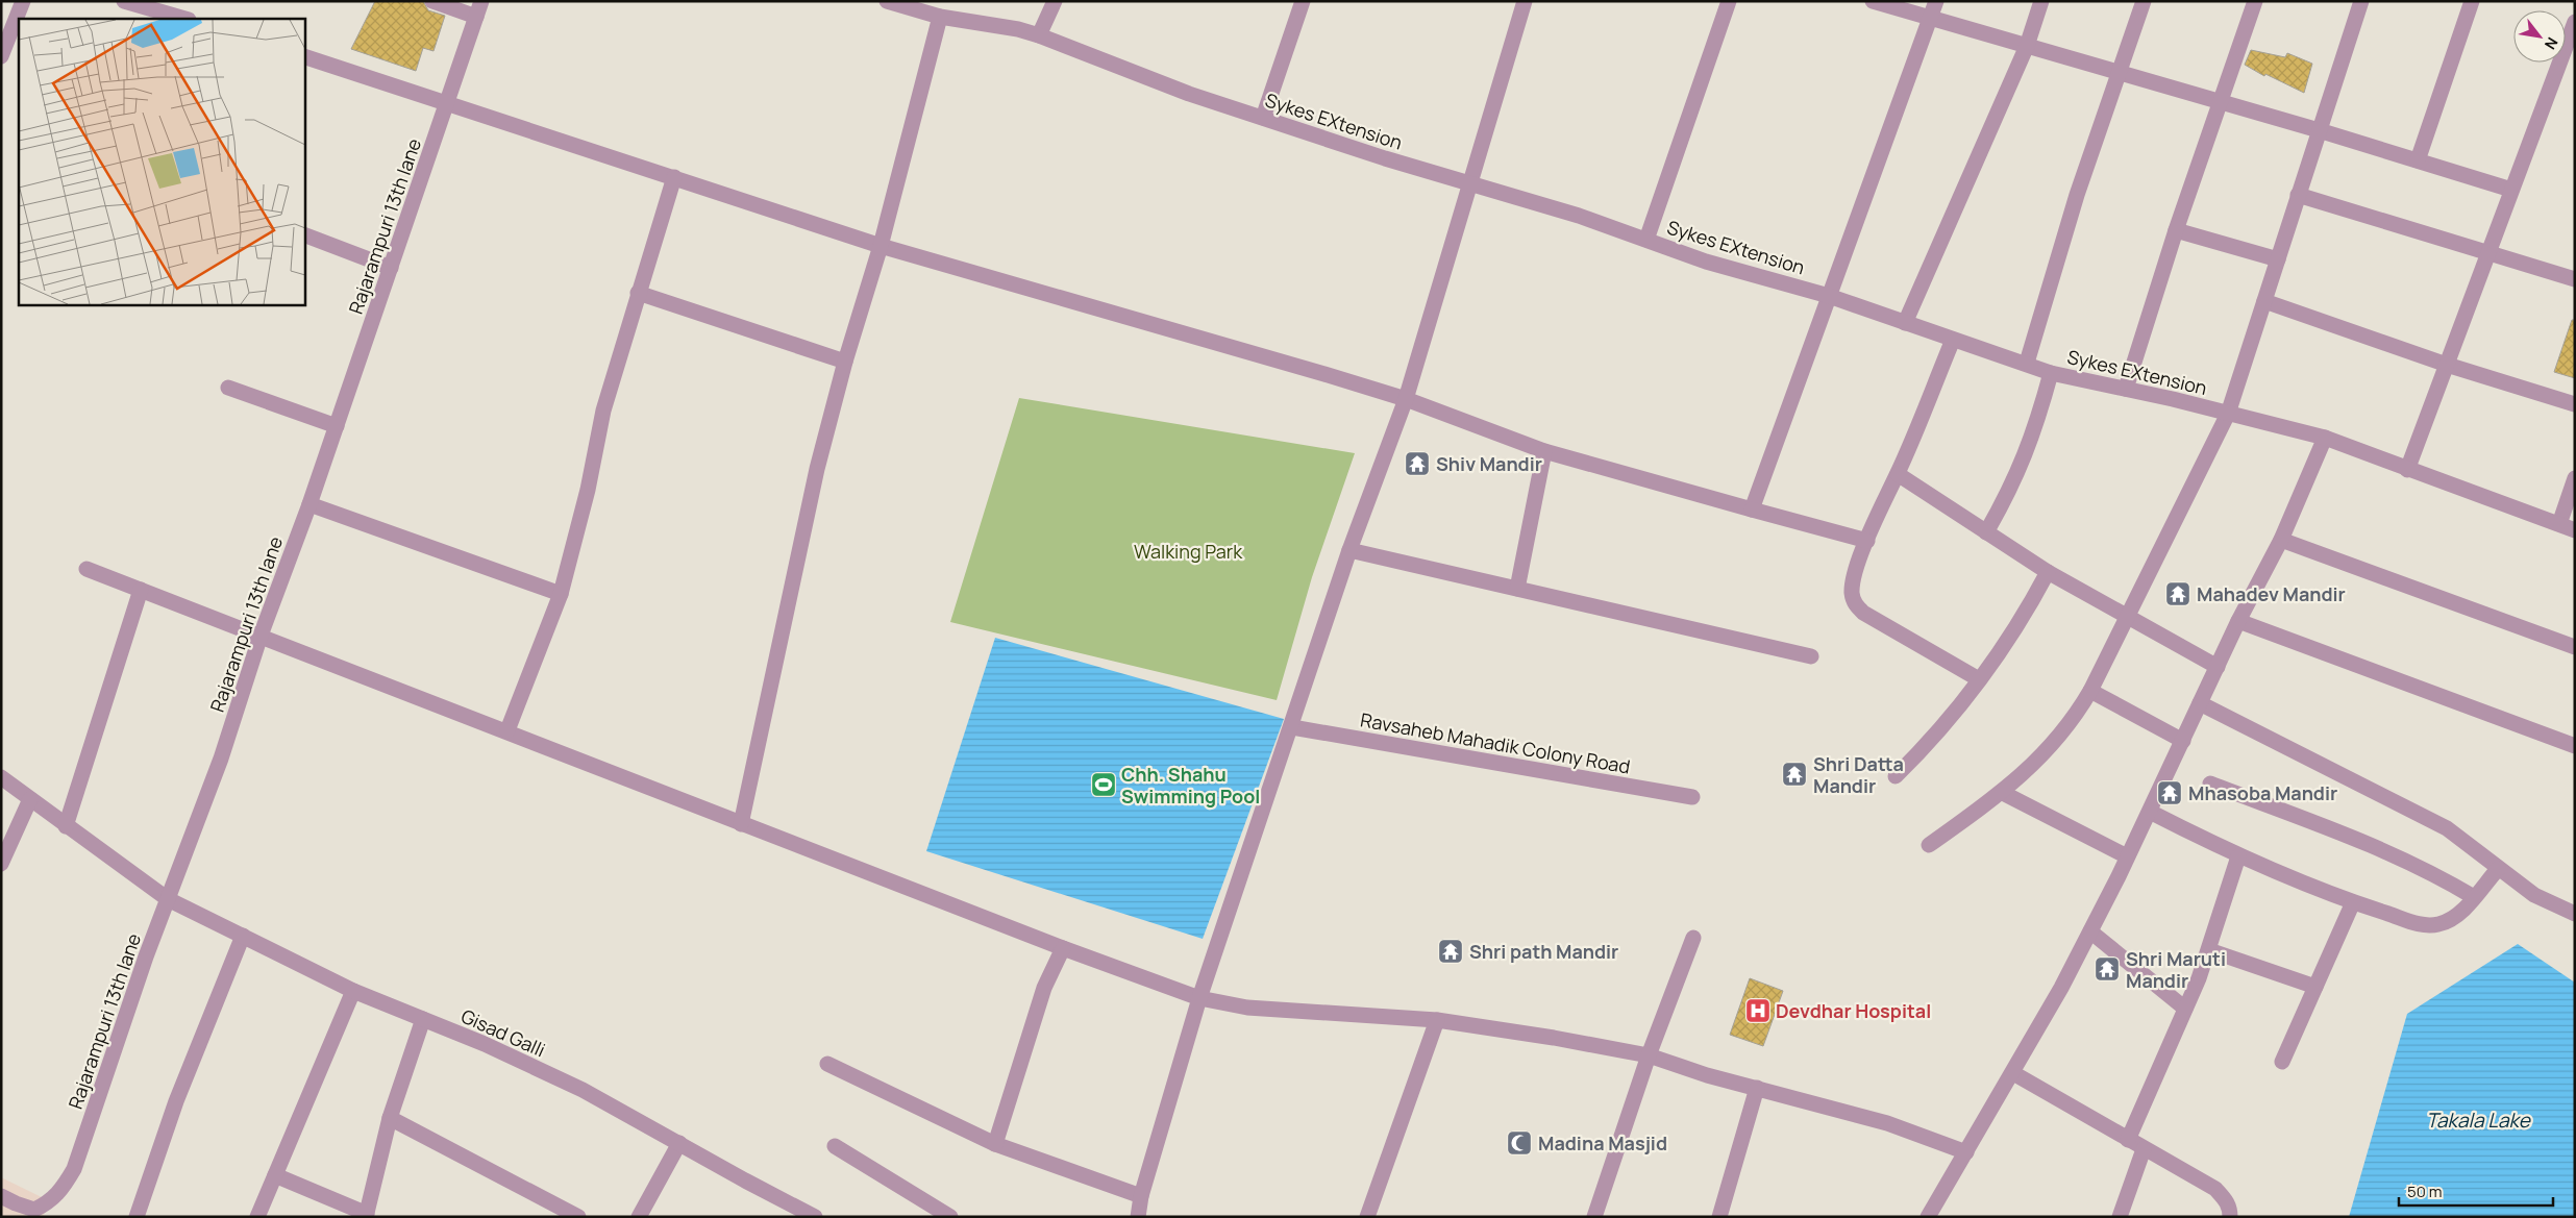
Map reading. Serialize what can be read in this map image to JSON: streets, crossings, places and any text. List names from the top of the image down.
{
  "streets": {
    "street": [
      "Sykes EXtension",
      "Rajarampuri 13th lane",
      "Ravsaheb Mahadik Colony Road",
      "Gisad Galli"
    ]
  },
  "crossings": [
    ["Rajarampuri 13th lane", "Gisad Galli"]
  ],
  "water": ["Takala Lake"],
  "parks": ["Walking Park"],
  "places": {
    "temple": [
      "Shiv Mandir",
      "Mahadev Mandir",
      "Shri Datta Mandir",
      "Mhasoba Mandir",
      "Shri path Mandir",
      "Shri Maruti Mandir"
    ],
    "sports": ["Chh. Shahu Swimming Pool"],
    "hospital": ["Devdhar Hospital"],
    "mosque": ["Madina Masjid"]
  },
  "scale_bar": "50 m",
  "north": "bottom right"
}
